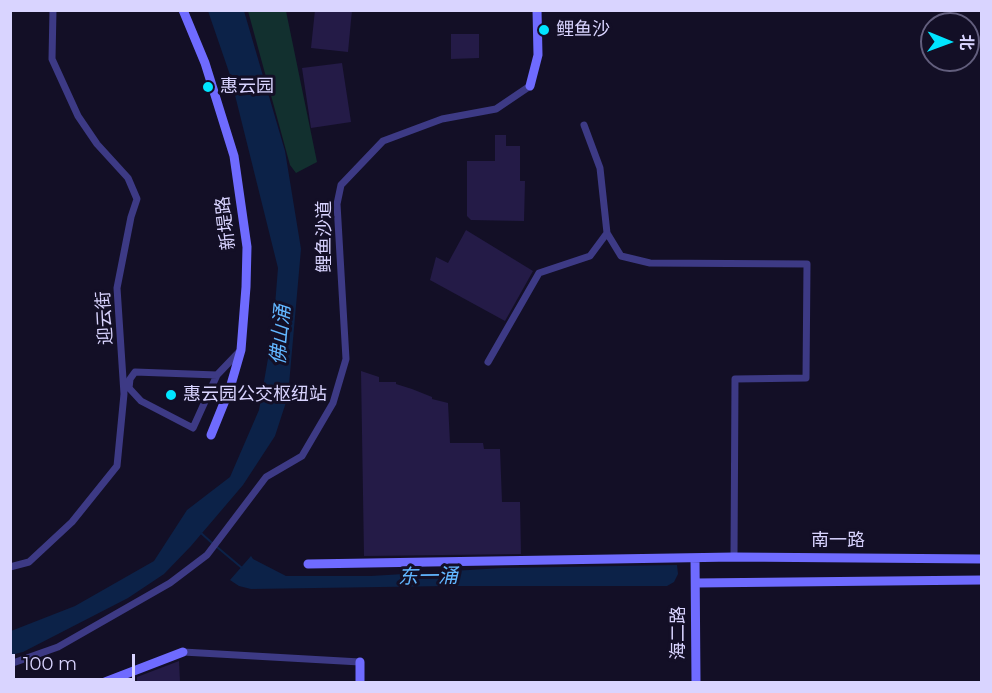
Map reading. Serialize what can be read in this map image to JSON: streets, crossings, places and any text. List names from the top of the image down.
{
  "streets": {
    "main road": ["新堤路", "南一路", "海二路"],
    "street": ["鲤鱼沙道", "迎云街"]
  },
  "crossings": [
    ["南一路", "海二路"]
  ],
  "water": ["佛山涌", "东一涌"],
  "places": ["鲤鱼沙", "惠云园", "惠云园公交枢纽站"],
  "scale_bar": "100 m",
  "north": "right"
}
